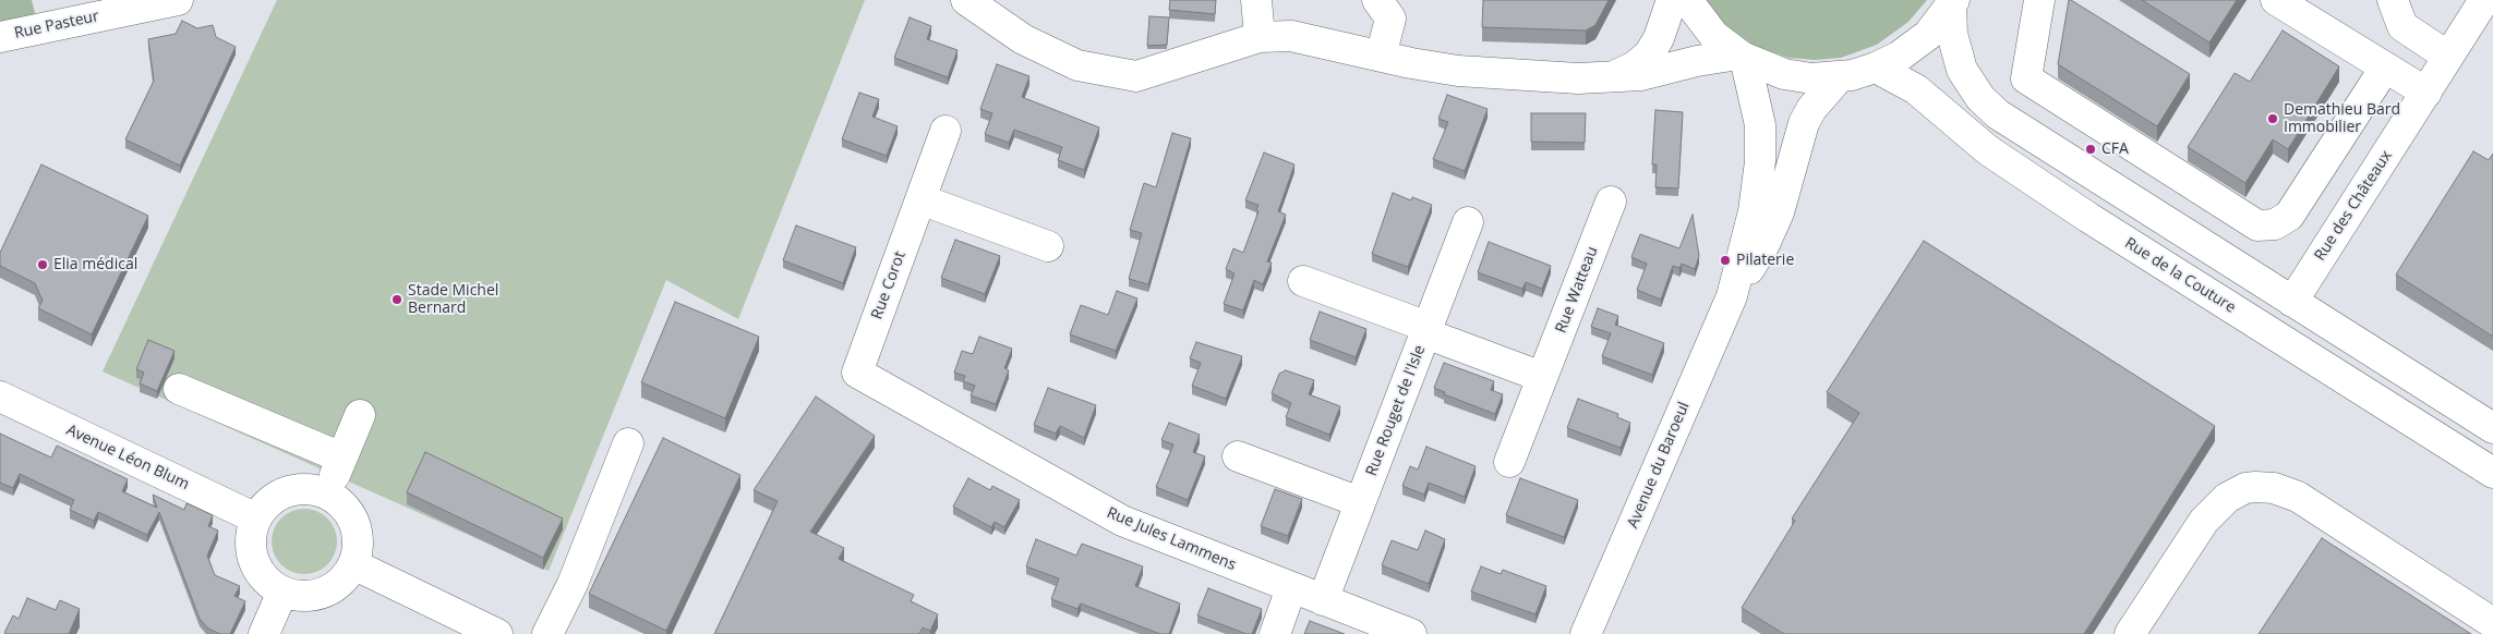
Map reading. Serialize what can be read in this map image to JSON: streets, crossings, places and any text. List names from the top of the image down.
{
  "streets": {
    "street": [
      "Rue Pasteur",
      "Rue des Châteaux",
      "Rue de la Couture",
      "Rue Corot",
      "Rue Watteau",
      "Rue Rouget de l'Isle",
      "Avenue Léon Blum",
      "Avenue du Baroeul",
      "Rue Jules Lammens"
    ]
  },
  "crossings": [
    ["Rue Corot", "Rue Jules Lammens"],
    ["Rue Rouget de l'Isle", "Rue Jules Lammens"]
  ],
  "places": [
    "Demathieu Bard Immobilier",
    "CFA",
    "Pilaterie",
    "Elia médical",
    "Stade Michel Bernard"
  ]
}
